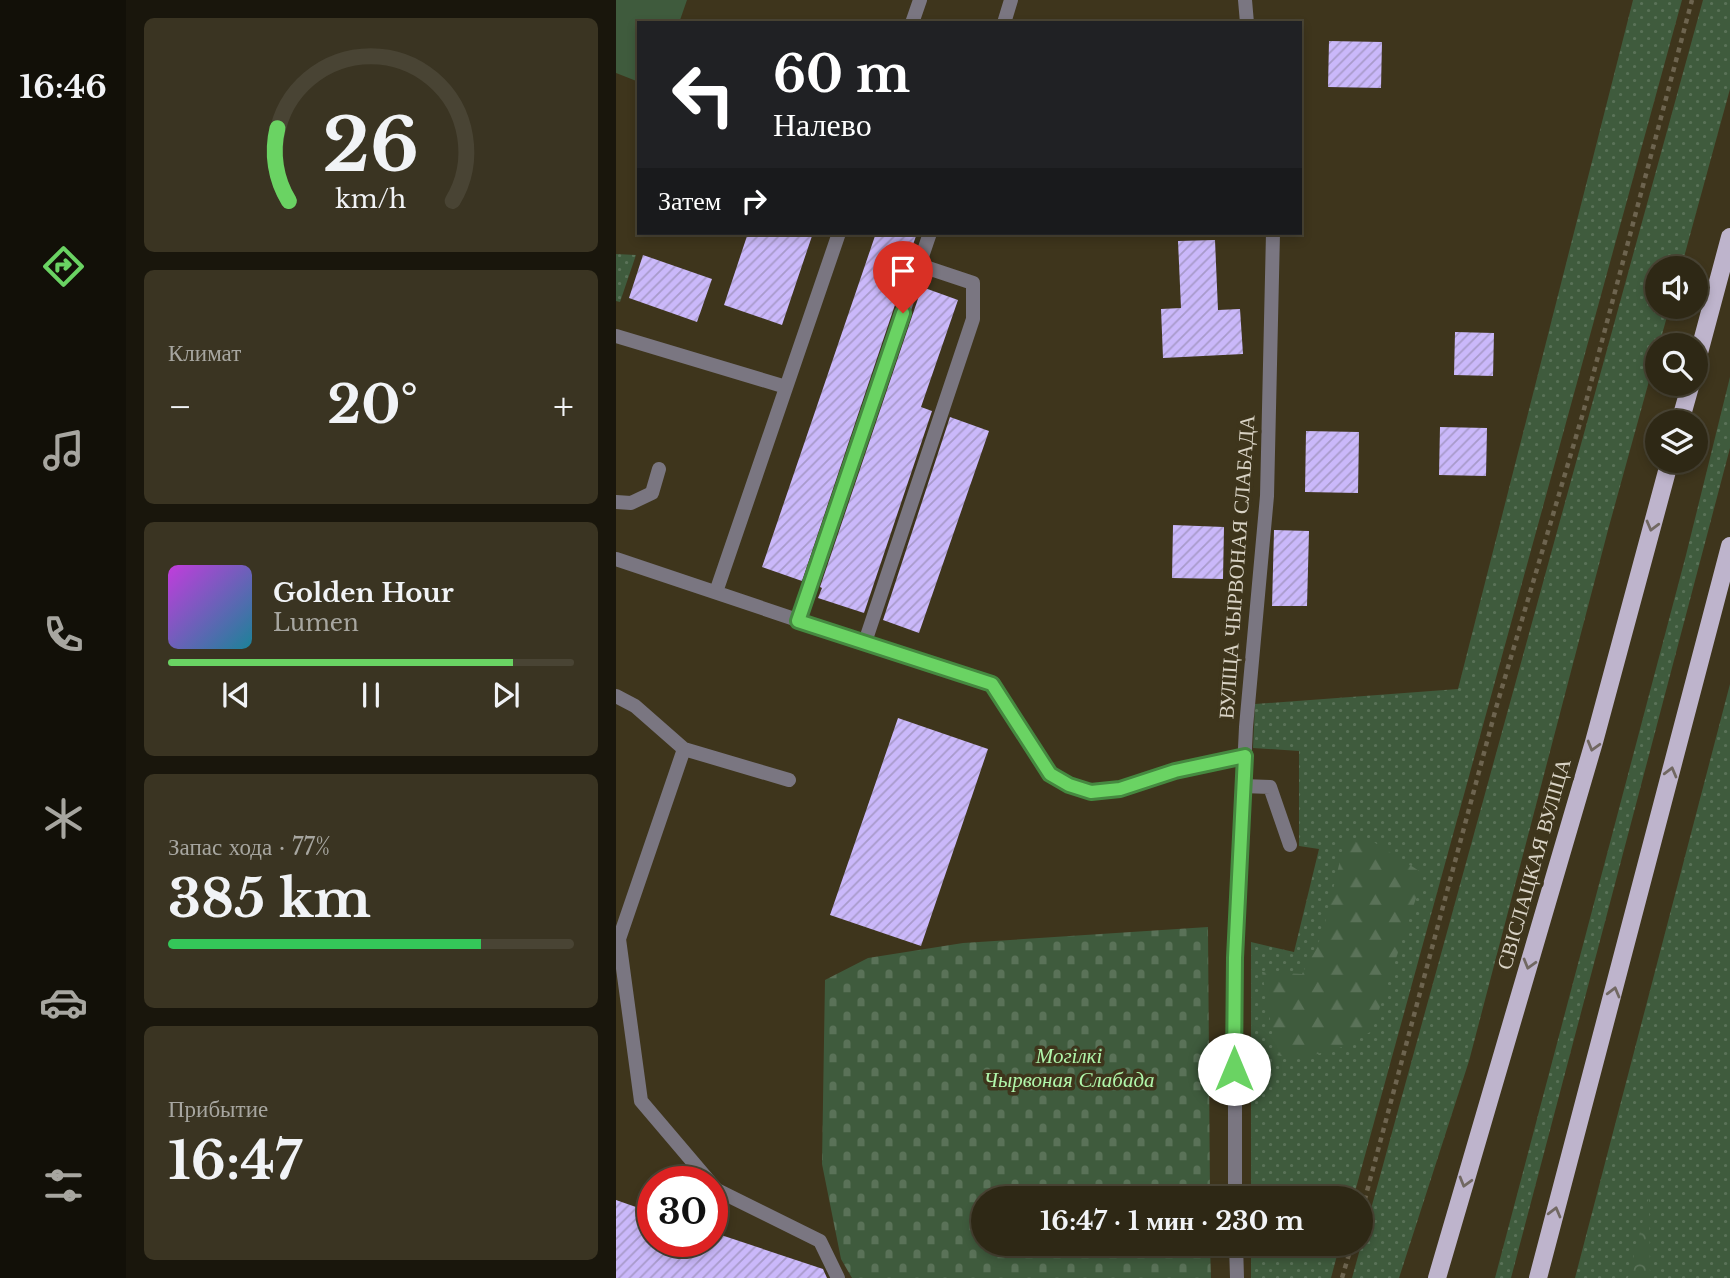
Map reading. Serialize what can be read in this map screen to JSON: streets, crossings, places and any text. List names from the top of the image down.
{
  "streets": {
    "main road": ["СВІСЛАЦКАЯ ВУЛІЦА"],
    "street": ["ВУЛІЦА ЧЫРВОНАЯ СЛАБАДА"]
  },
  "parks": ["Могілкі Чырвоная Слабада"],
  "page": {
    "tabs": "16:46",
    "turn": ["60 m", "Налево"],
    "then": "Затем",
    "tile": [
      "Климат",
      ["Запас хода · 77%", "385 km"],
      ["Прибытие", "16:47"]
    ],
    "heat": ["−", "20°", "+"],
    "song": ["Golden Hour", "Lumen"],
    "limit": "30",
    "trip": "16:47 · 1 мин · 230 m",
    "gauge": ["26", "km/h"]
  }
}
